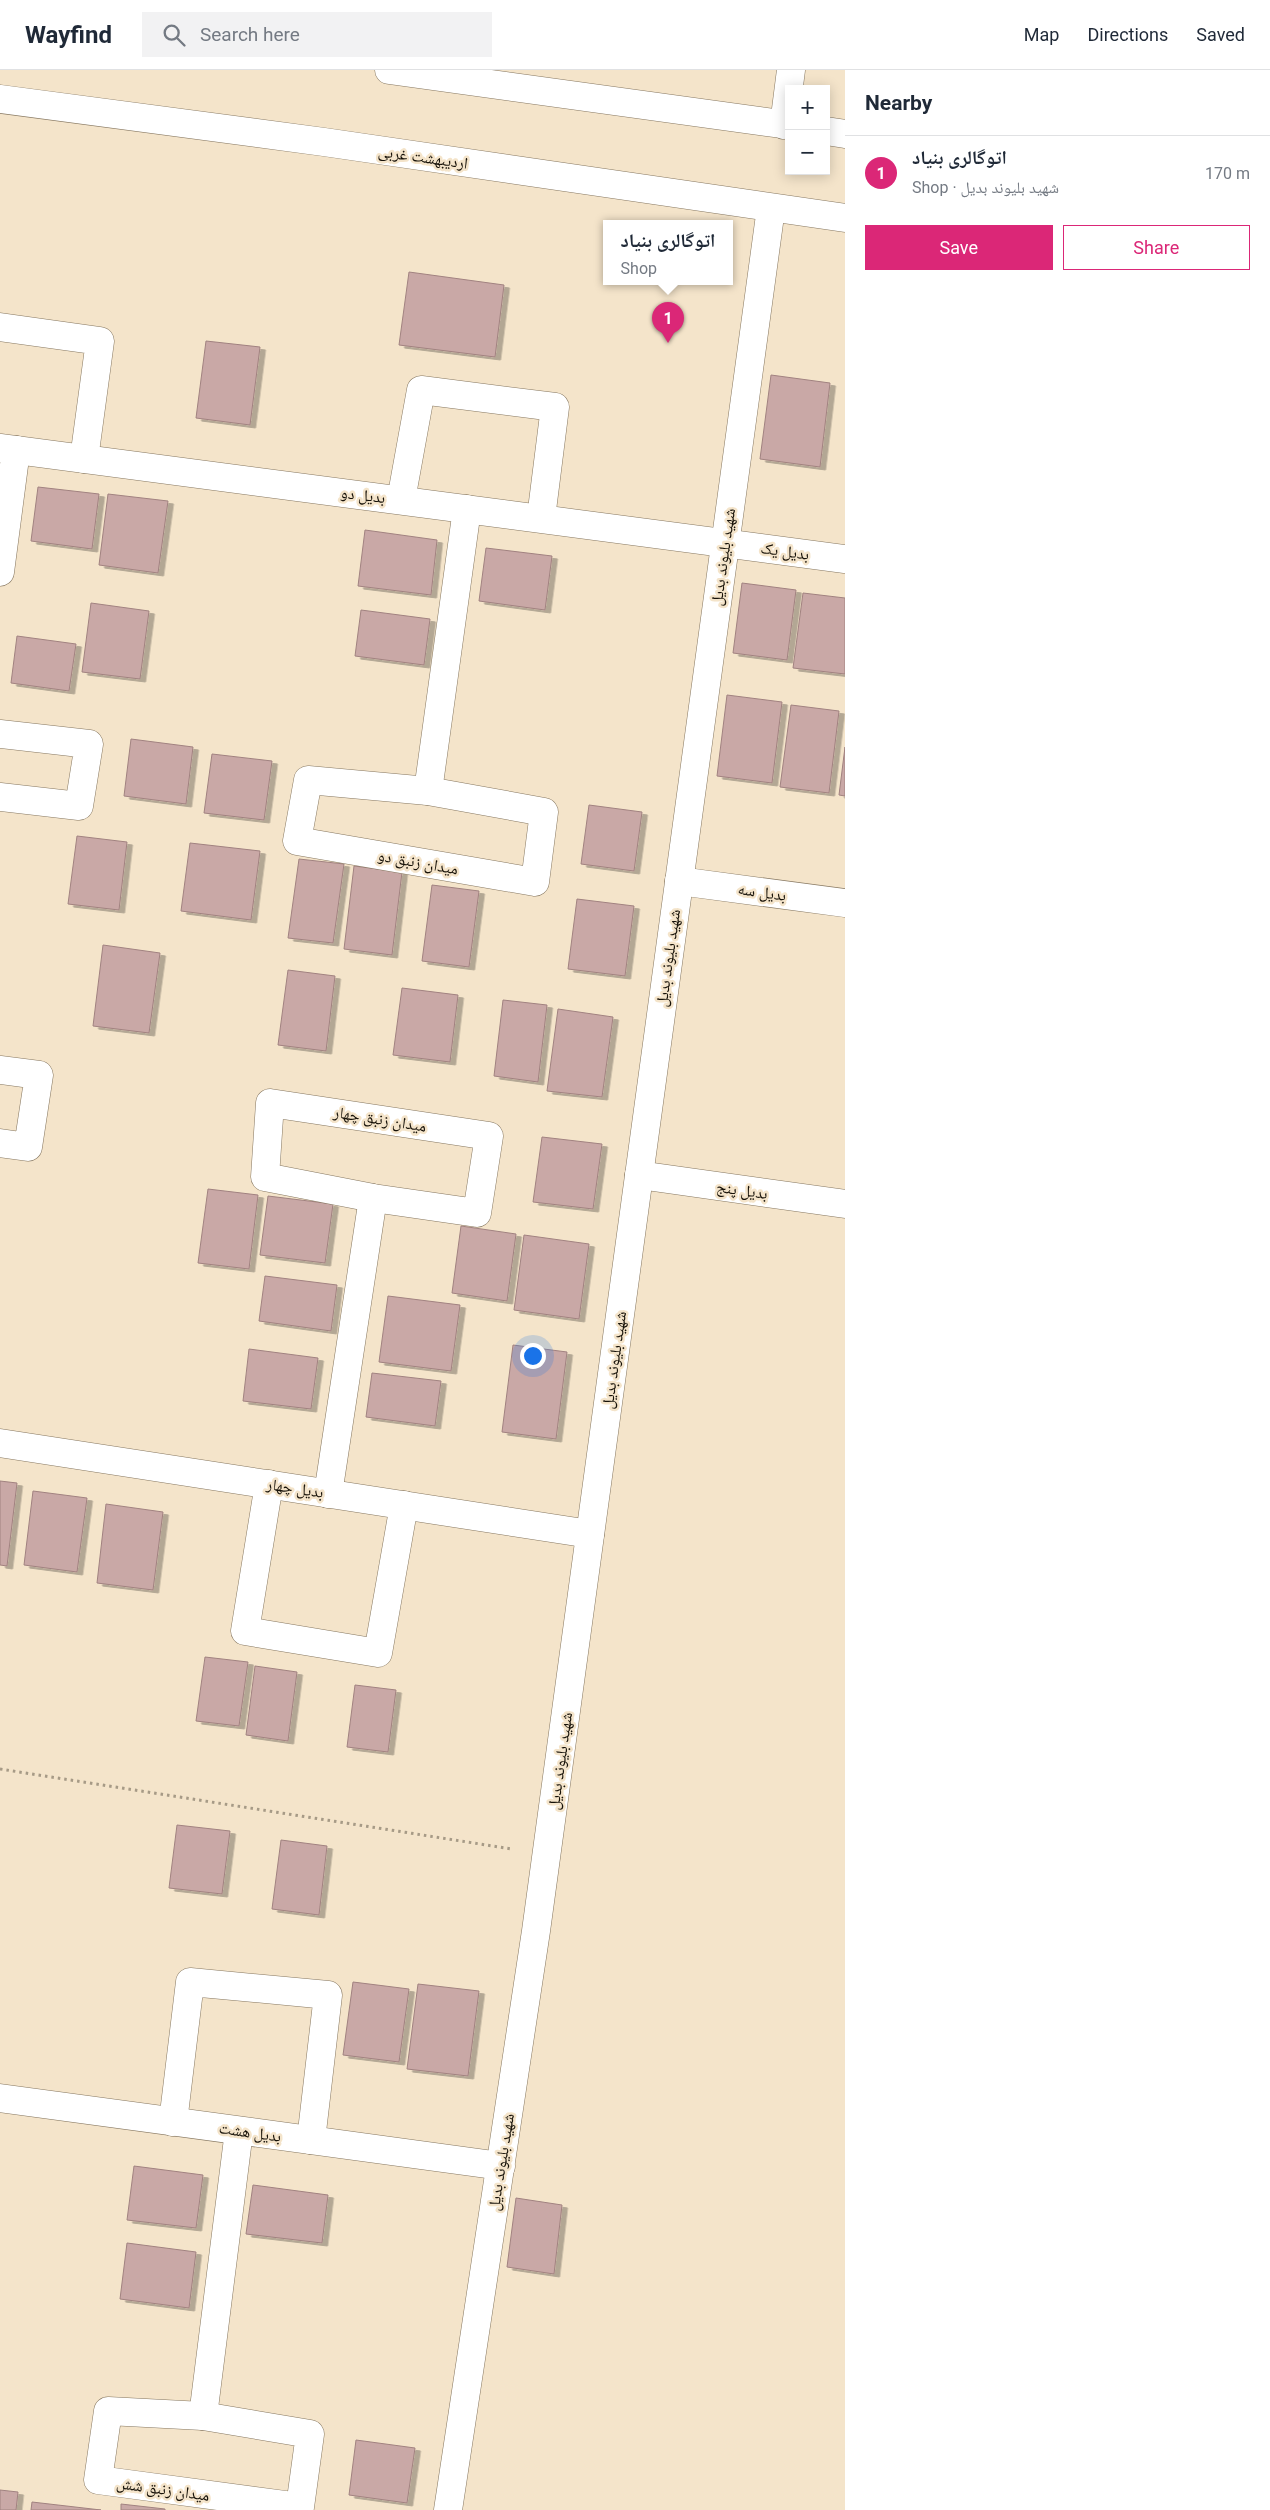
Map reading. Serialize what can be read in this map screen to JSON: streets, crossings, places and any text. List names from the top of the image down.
{
  "streets": {
    "street": [
      "اردیبهشت غربی",
      "بدیل دو",
      "بدیل یک",
      "شهید بلیوند بدیل",
      "میدان زنبق دو",
      "بدیل سه",
      "میدان زنبق چهار",
      "بدیل پنج",
      "بدیل چهار",
      "بدیل هشت",
      "میدان زنبق شش"
    ]
  },
  "crossings": [
    ["اردیبهشت غربی", "شهید بلیوند بدیل"],
    ["بدیل دو", "بدیل یک"],
    ["بدیل دو", "شهید بلیوند بدیل"],
    ["بدیل یک", "شهید بلیوند بدیل"],
    ["شهید بلیوند بدیل", "بدیل سه"],
    ["شهید بلیوند بدیل", "بدیل پنج"],
    ["شهید بلیوند بدیل", "بدیل چهار"],
    ["شهید بلیوند بدیل", "بدیل هشت"]
  ],
  "page": {
    "header": "Wayfind",
    "search": "Search here",
    "nav": ["Map", "Directions", "Saved"],
    "heading": "Nearby",
    "map_buttons": ["+", "−"],
    "list": [
      {
        "mark": "1",
        "name": "اتوگالری بنیاد",
        "note": "Shop · شهید بلیوند بدیل",
        "value": "170 m"
      }
    ],
    "buttons": ["Save", "Share"],
    "popup": ["اتوگالری بنیاد", "Shop"],
    "pins": "1"
  }
}
